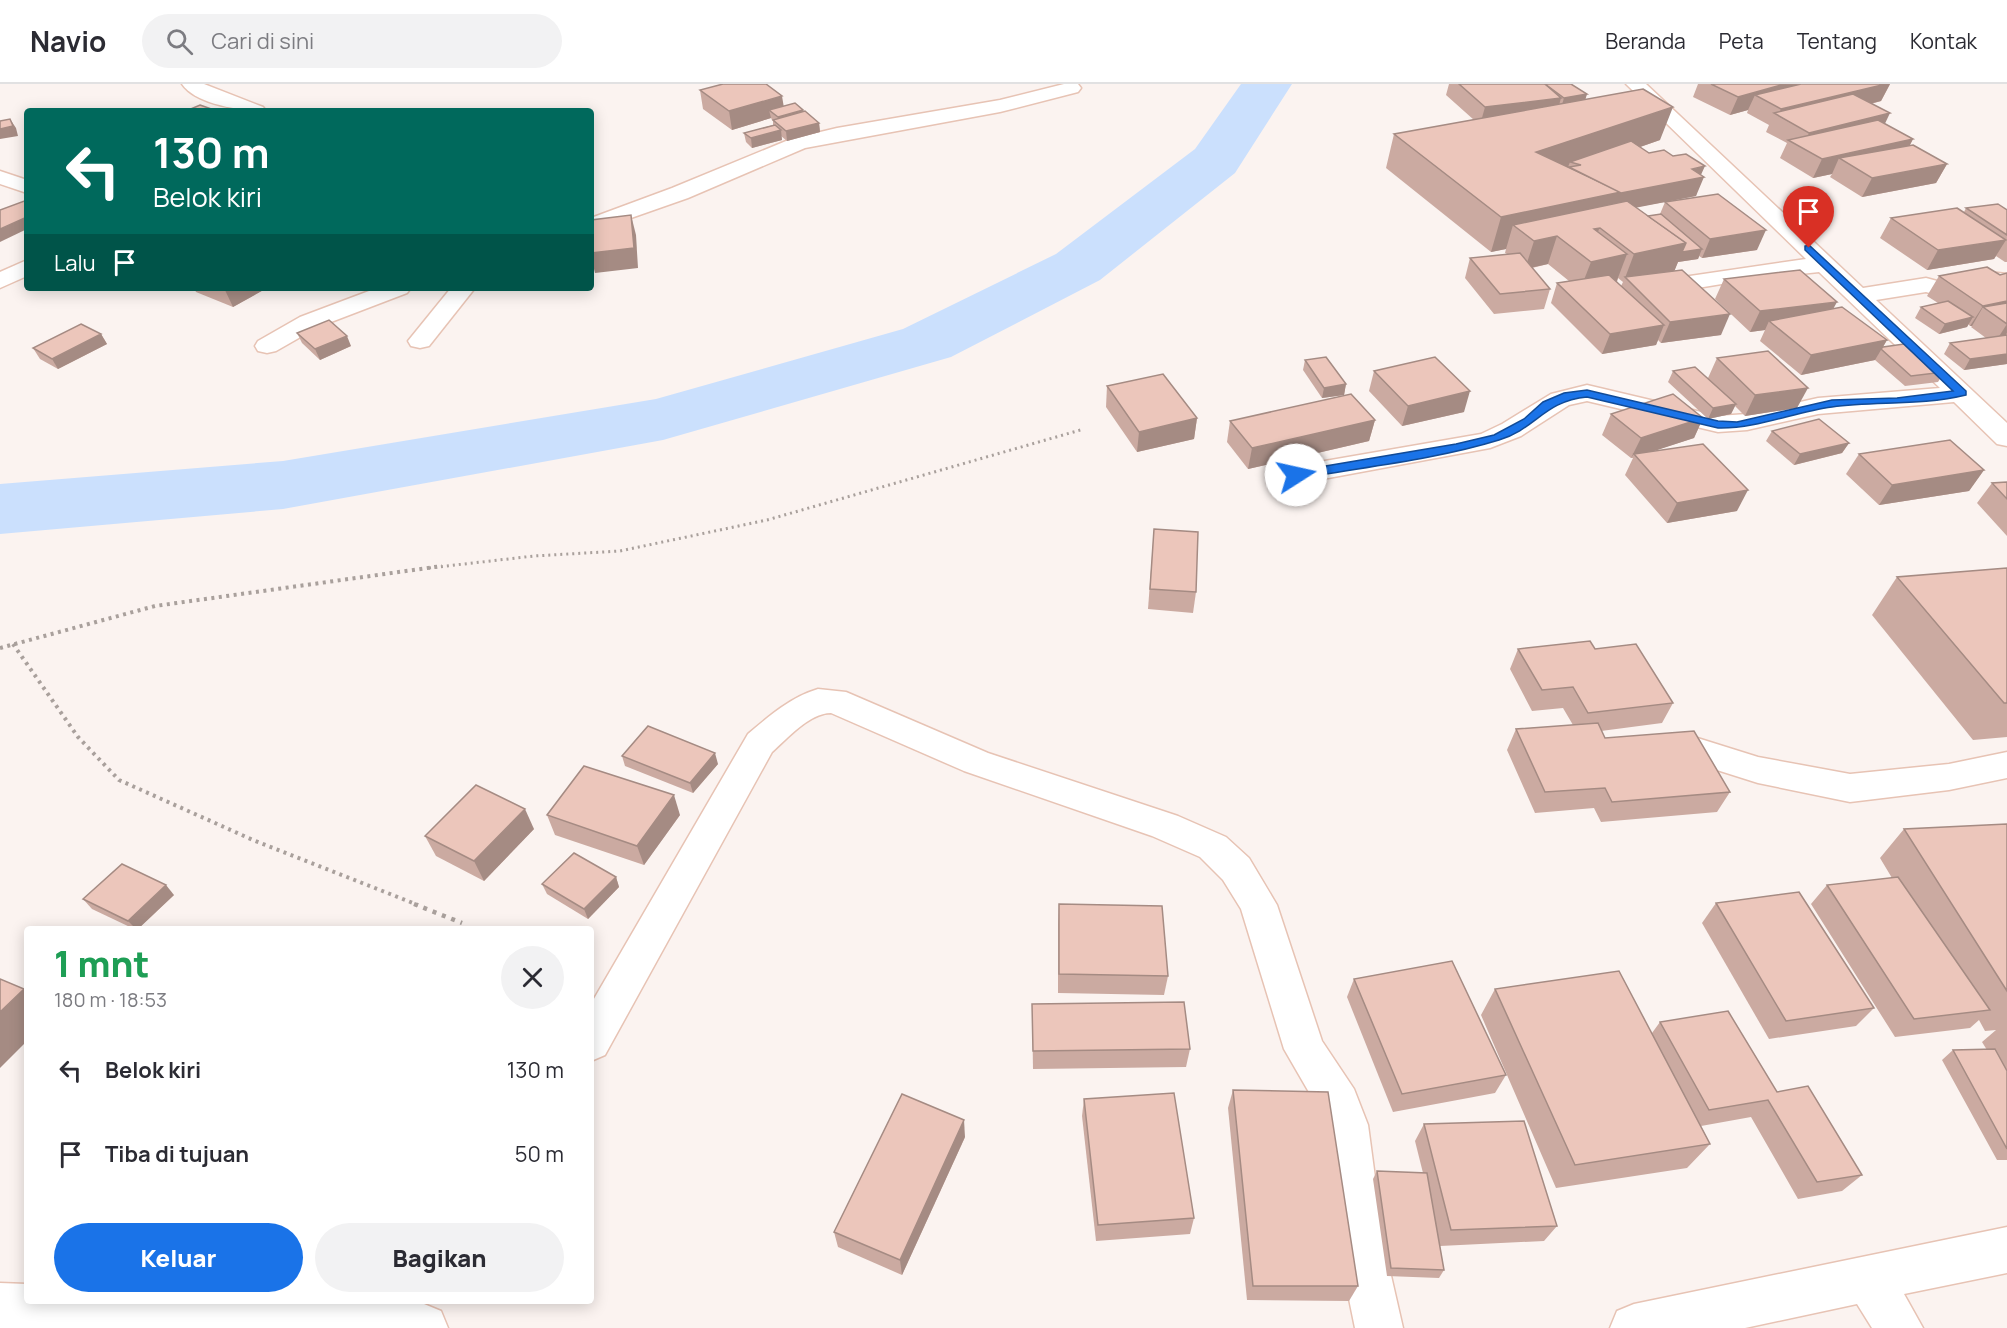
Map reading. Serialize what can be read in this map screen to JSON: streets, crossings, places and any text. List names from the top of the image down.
{
  "page": {
    "header": "Navio",
    "search": "Cari di sini",
    "nav": [
      "Beranda",
      "Peta",
      "Tentang",
      "Kontak"
    ],
    "turn": ["130 m", "Belok kiri"],
    "then": "Lalu",
    "heading": ["1 mnt", "180 m · 18:53"],
    "list": [
      {
        "name": "Belok kiri",
        "value": "130 m"
      },
      {
        "name": "Tiba di tujuan",
        "value": "50 m"
      }
    ],
    "buttons": ["Keluar", "Bagikan"]
  }
}
